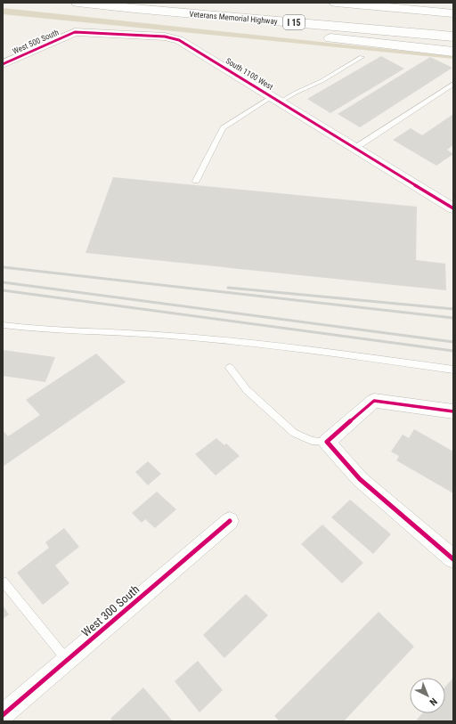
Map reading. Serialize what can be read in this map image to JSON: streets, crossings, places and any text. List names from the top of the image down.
{
  "streets": {
    "highway": ["Veterans Memorial Highway", "I 15"],
    "street": ["West 500 South", "South 1100 West", "West 300 South"]
  },
  "crossings": [
    ["West 500 South", "South 1100 West"]
  ],
  "north": "bottom right"
}
